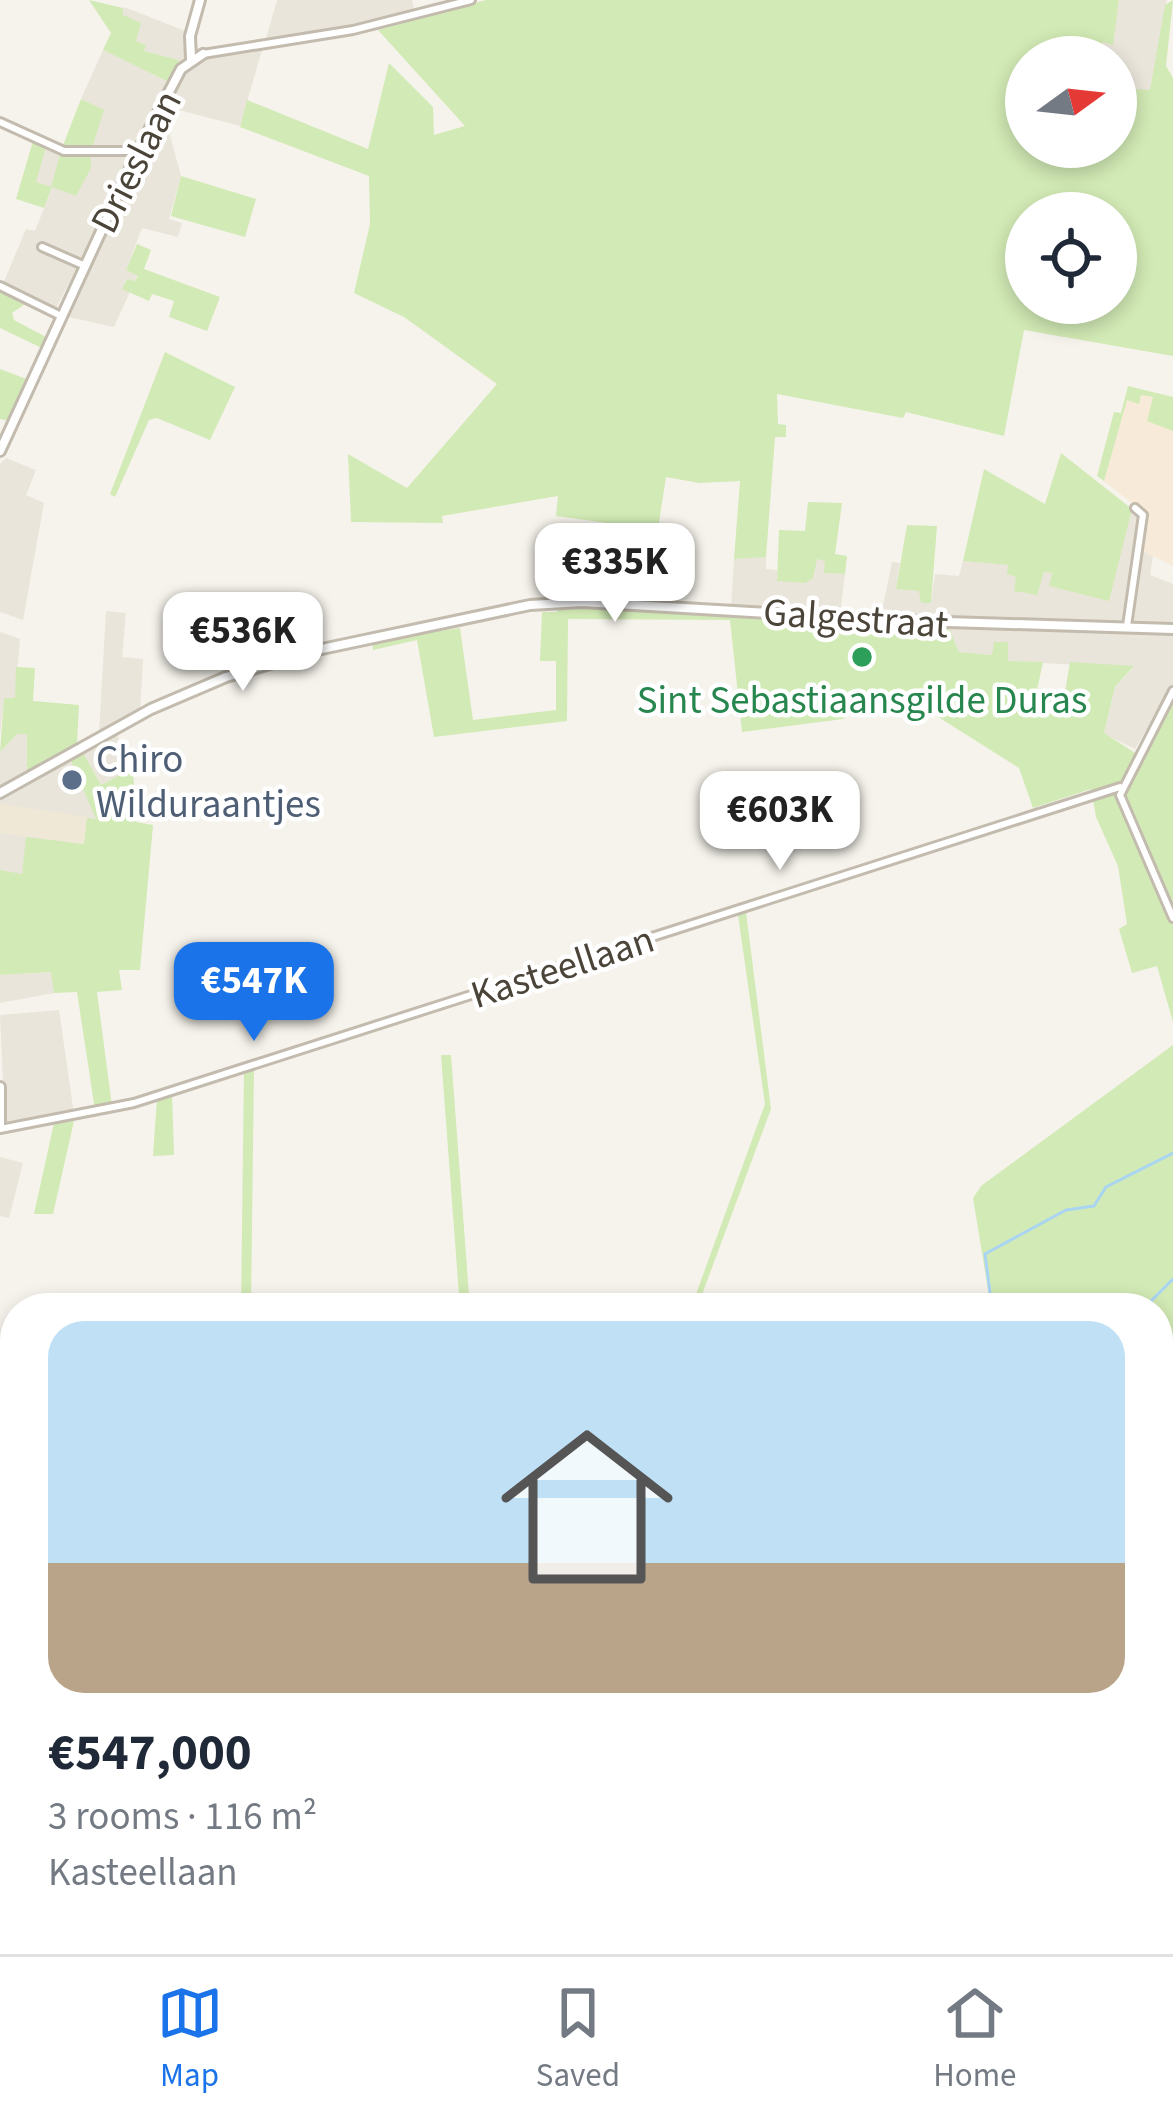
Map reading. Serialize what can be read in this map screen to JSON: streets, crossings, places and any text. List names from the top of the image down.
{
  "streets": {
    "street": ["Drieslaan", "Galgestraat", "Kasteellaan"]
  },
  "places": ["Sint Sebastiaansgilde Duras", "Chiro Wilduraantjes"],
  "north": "right",
  "page": {
    "price": [
      "€335K",
      "€536K",
      "€603K",
      "€547K"
    ],
    "list": [
      {
        "name": "€547,000",
        "note": "3 rooms · 116 m² · Kasteellaan"
      }
    ],
    "tabs": ["Map", "Saved", "Home"]
  }
}
